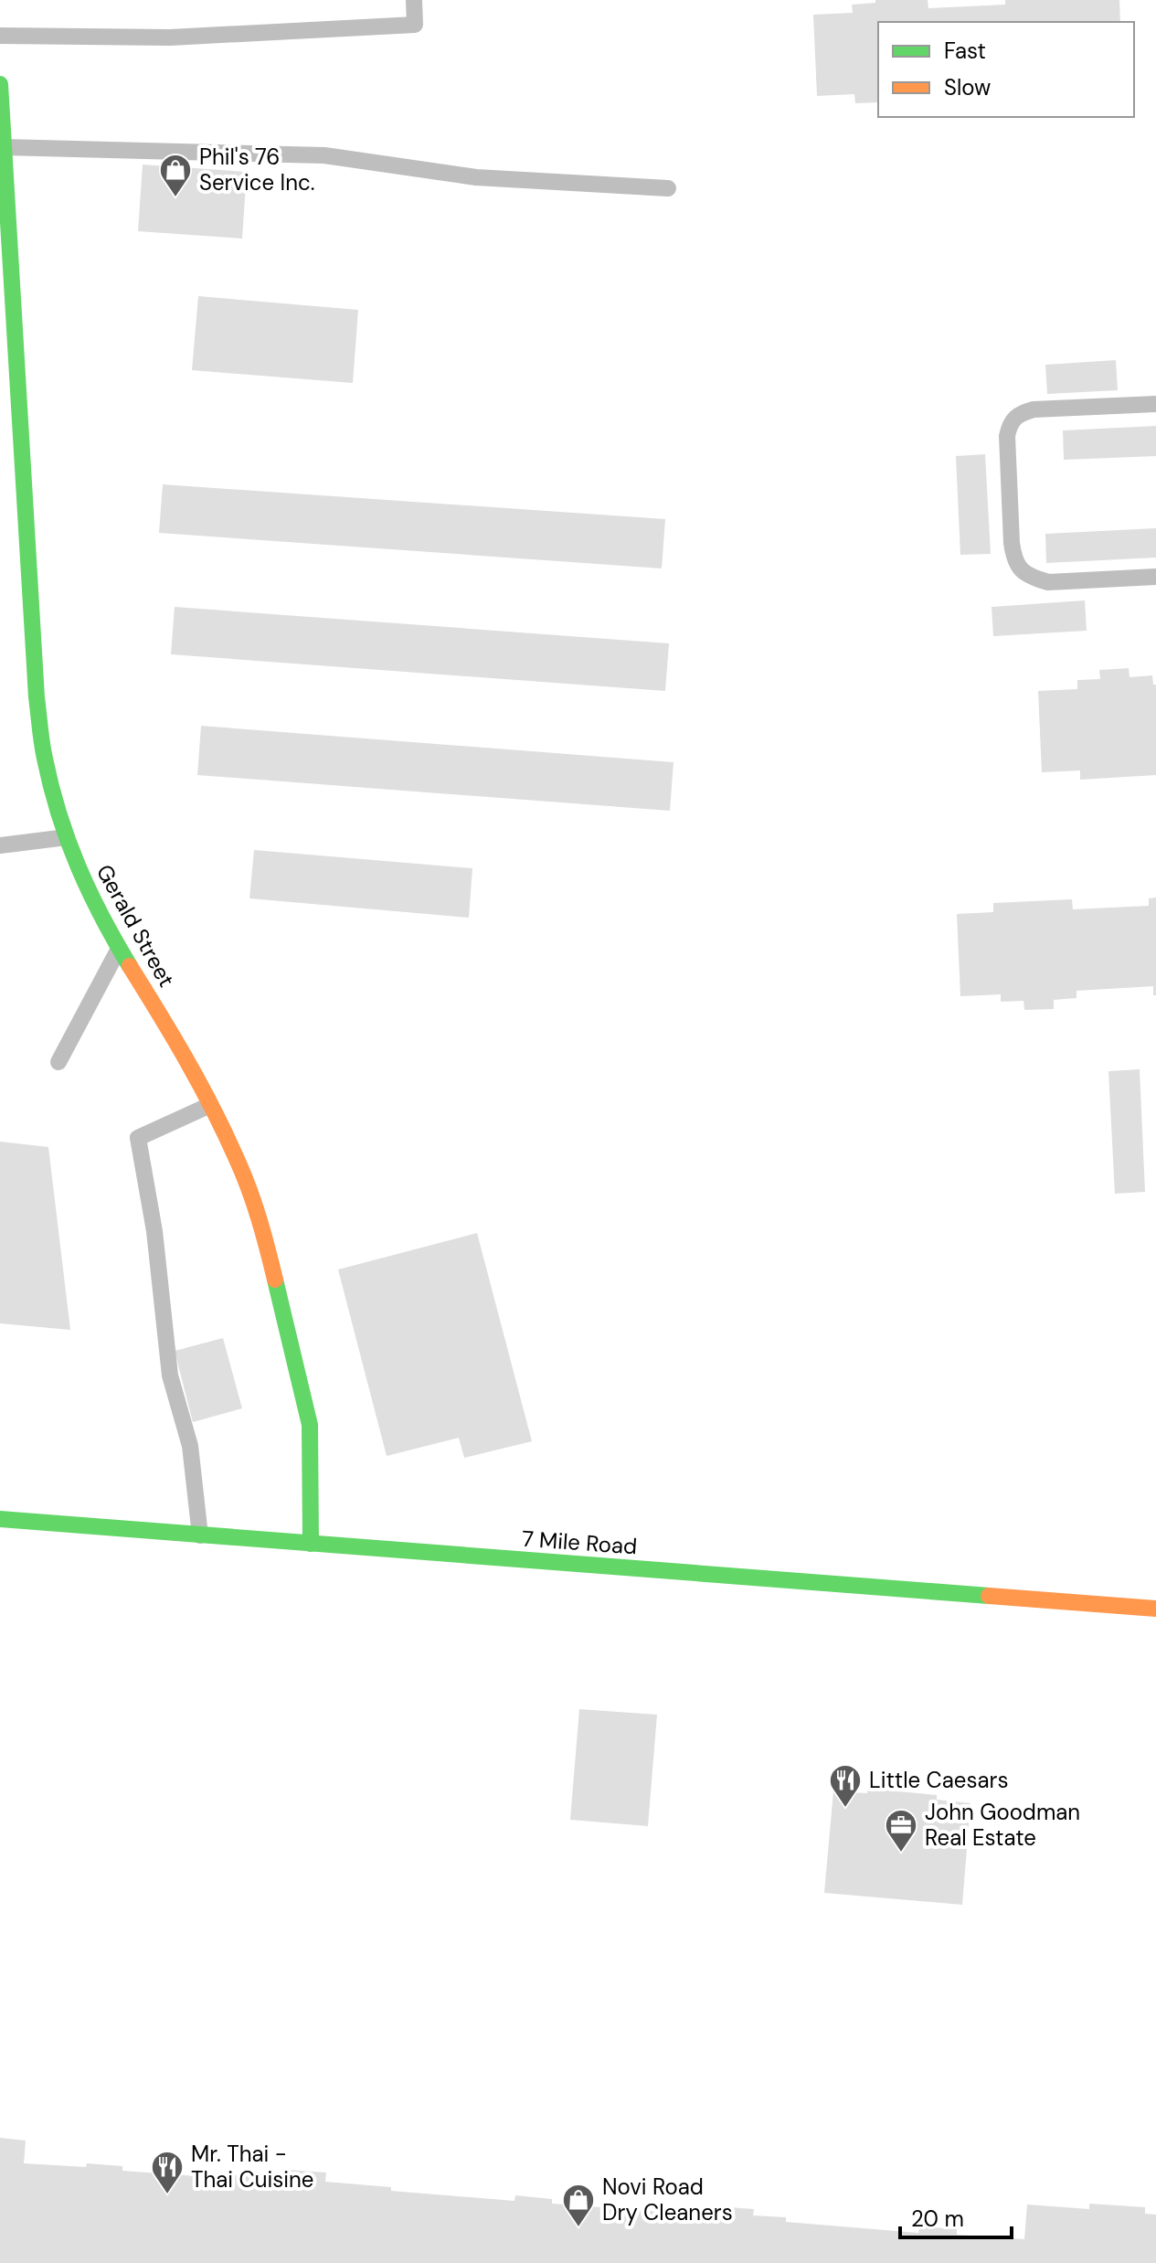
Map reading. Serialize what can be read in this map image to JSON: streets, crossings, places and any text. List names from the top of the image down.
{
  "streets": {
    "street": ["Gerald Street", "7 Mile Road"]
  },
  "crossings": [
    ["Gerald Street", "7 Mile Road"]
  ],
  "places": {
    "shop": ["Phil's 76 Service Inc.", "Novi Road Dry Cleaners"],
    "restaurant": ["Little Caesars", "Mr. Thai - Thai Cuisine"],
    "office": ["John Goodman Real Estate"]
  },
  "legend": ["Fast", "Slow"],
  "scale_bar": "20 m"
}
